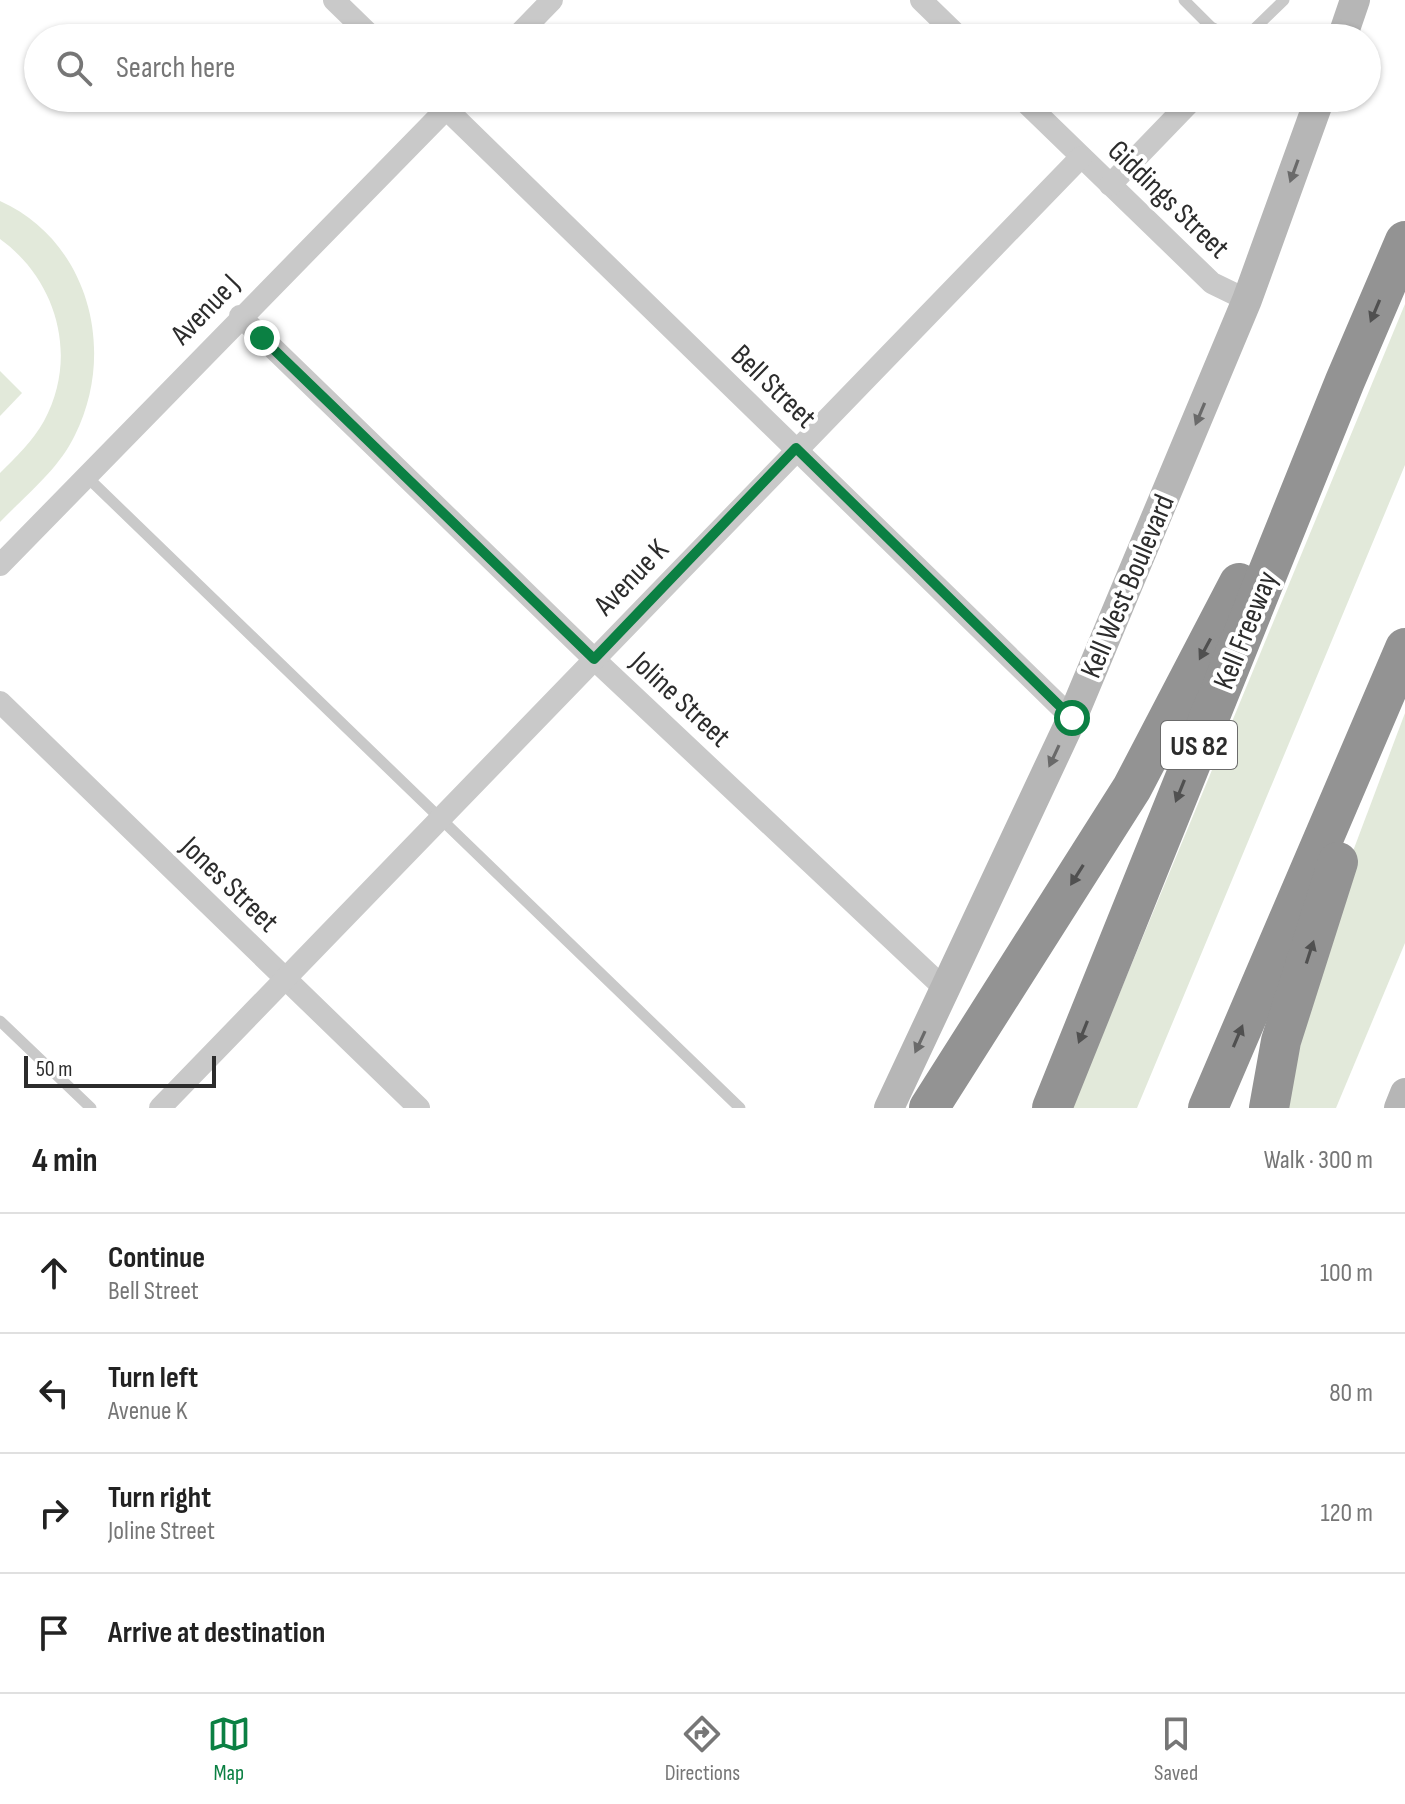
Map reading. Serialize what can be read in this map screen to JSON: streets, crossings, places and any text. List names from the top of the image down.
{
  "streets": {
    "highway": ["Kell Freeway", "US 82"],
    "main road": ["Kell West Boulevard"],
    "street": [
      "Giddings Street",
      "Avenue J",
      "Bell Street",
      "Avenue K",
      "Joline Street",
      "Jones Street"
    ]
  },
  "crossings": [
    ["Giddings Street", "Avenue K"],
    ["Giddings Street", "Kell West Boulevard"],
    ["Avenue J", "Joline Street"],
    ["Bell Street", "Avenue K"],
    ["Bell Street", "Kell West Boulevard"],
    ["Avenue K", "Joline Street"],
    ["Avenue K", "Jones Street"],
    ["Kell West Boulevard", "Joline Street"]
  ],
  "one_way": ["Kell West Boulevard"],
  "scale_bar": "50 m",
  "page": {
    "search": "Search here",
    "scale": "50 m",
    "heading": ["4 min", "Walk · 300 m"],
    "list": [
      ["Continue", "Bell Street", "100 m"],
      ["Turn left", "Avenue K", "80 m"],
      ["Turn right", "Joline Street", "120 m"],
      "Arrive at destination"
    ],
    "nav": ["Map", "Directions", "Saved"]
  }
}
